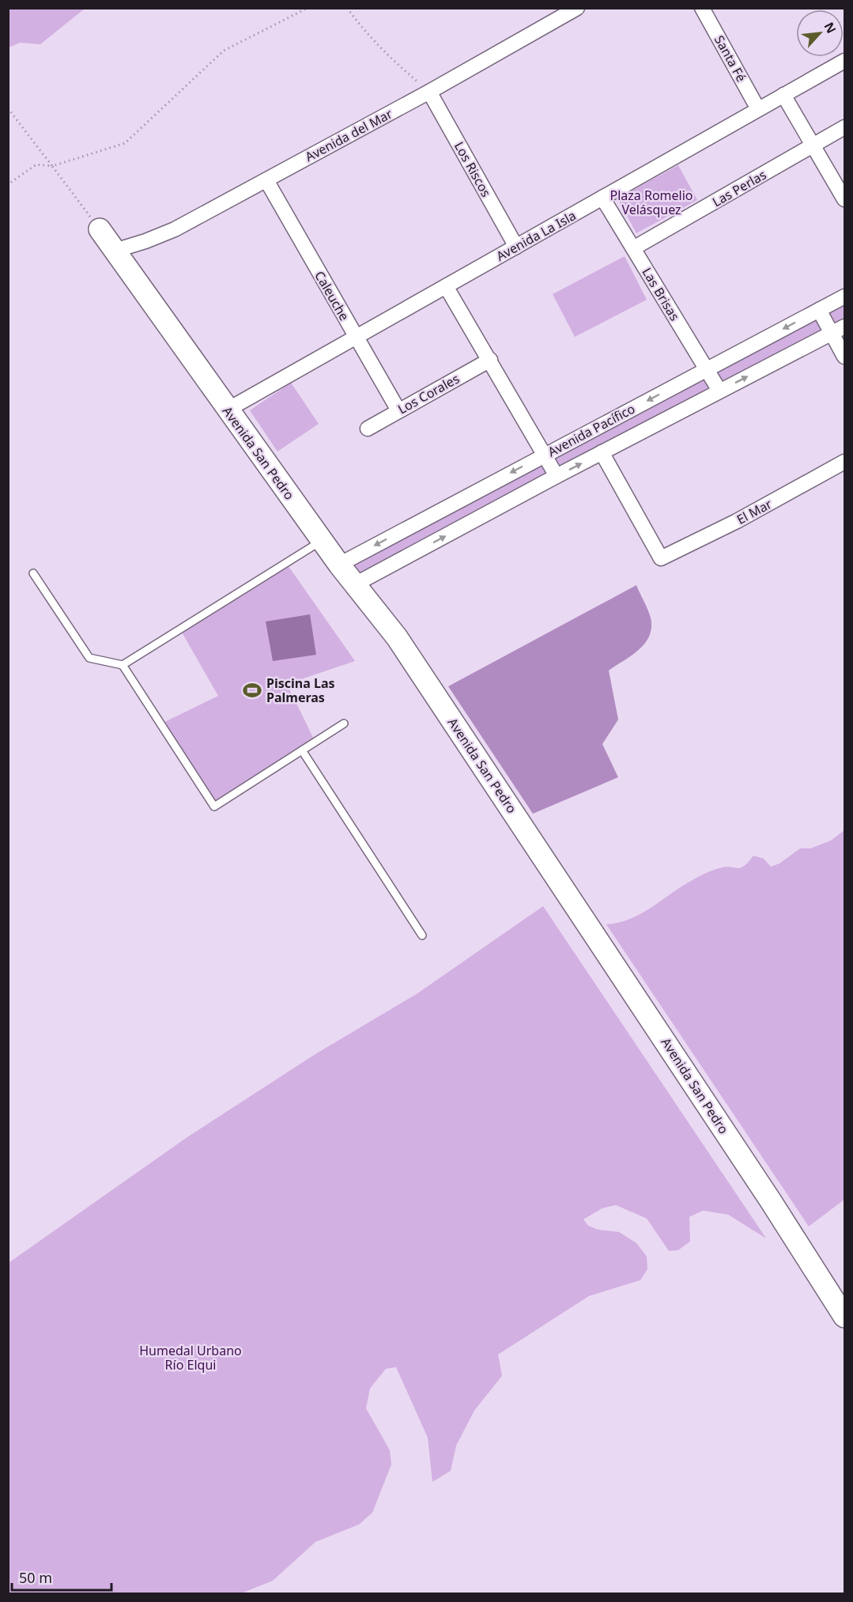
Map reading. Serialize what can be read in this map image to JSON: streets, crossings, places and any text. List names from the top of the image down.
{
  "streets": {
    "street": [
      "Santa Fé",
      "Avenida del Mar",
      "Los Riscos",
      "Las Perlas",
      "Avenida La Isla",
      "Las Brisas",
      "Caleuche",
      "Los Corales",
      "Avenida Pacífico",
      "Avenida San Pedro",
      "El Mar"
    ]
  },
  "crossings": [
    ["Santa Fé", "Avenida La Isla"],
    ["Avenida del Mar", "Los Riscos"],
    ["Avenida del Mar", "Caleuche"],
    ["Avenida del Mar", "Avenida San Pedro"],
    ["Los Riscos", "Avenida La Isla"],
    ["Las Perlas", "Las Brisas"],
    ["Avenida La Isla", "Las Brisas"],
    ["Avenida La Isla", "Caleuche"],
    ["Avenida La Isla", "Avenida San Pedro"],
    ["Las Brisas", "Avenida Pacífico"],
    ["Caleuche", "Los Corales"],
    ["Avenida Pacífico", "Avenida San Pedro"],
    ["Avenida Pacífico", "El Mar"]
  ],
  "parks": ["Plaza Romelio Velásquez", "Humedal Urbano Río Elqui"],
  "places": {
    "sports": ["Piscina Las Palmeras"]
  },
  "scale_bar": "50 m",
  "north": "top right"
}
